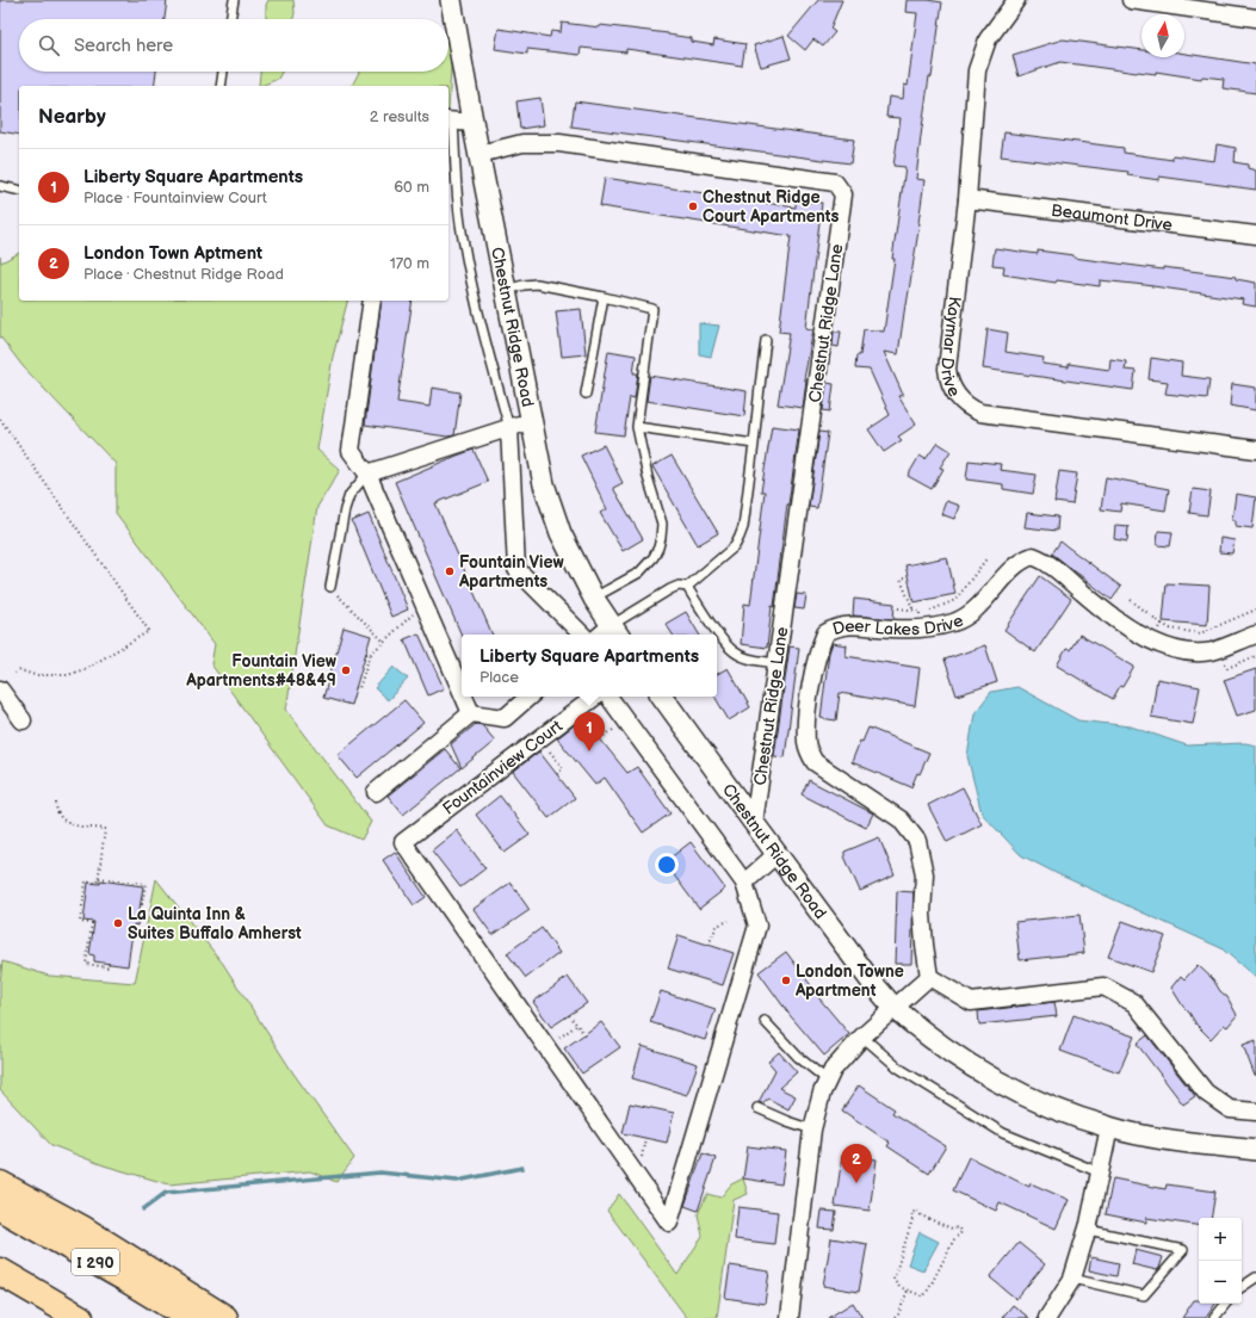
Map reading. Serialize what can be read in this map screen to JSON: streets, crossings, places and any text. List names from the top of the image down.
{
  "streets": {
    "highway": ["I 290"],
    "street": [
      "Beaumont Drive",
      "Chestnut Ridge Lane",
      "Chestnut Ridge Road",
      "Kaymar Drive",
      "Deer Lakes Drive",
      "Fountainview Court"
    ]
  },
  "crossings": [
    ["Beaumont Drive", "Kaymar Drive"],
    ["Chestnut Ridge Lane", "Chestnut Ridge Road"]
  ],
  "places": [
    "Chestnut Ridge Court Apartments",
    "Fountain View Apartments",
    "Fountain View Apartments#48&49",
    "La Quinta Inn & Suites Buffalo Amherst",
    "London Towne Apartment"
  ],
  "north": "top",
  "page": {
    "search": "Search here",
    "heading": ["Nearby", "2 results"],
    "list": [
      {
        "mark": "1",
        "name": "Liberty Square Apartments",
        "note": "Place · Fountainview Court",
        "value": "60 m"
      },
      {
        "mark": "2",
        "name": "London Town Aptment",
        "note": "Place · Chestnut Ridge Road",
        "value": "170 m"
      }
    ],
    "popup": ["Liberty Square Apartments", "Place"],
    "pins": ["1", "2"],
    "map_buttons": ["+", "−"]
  }
}
